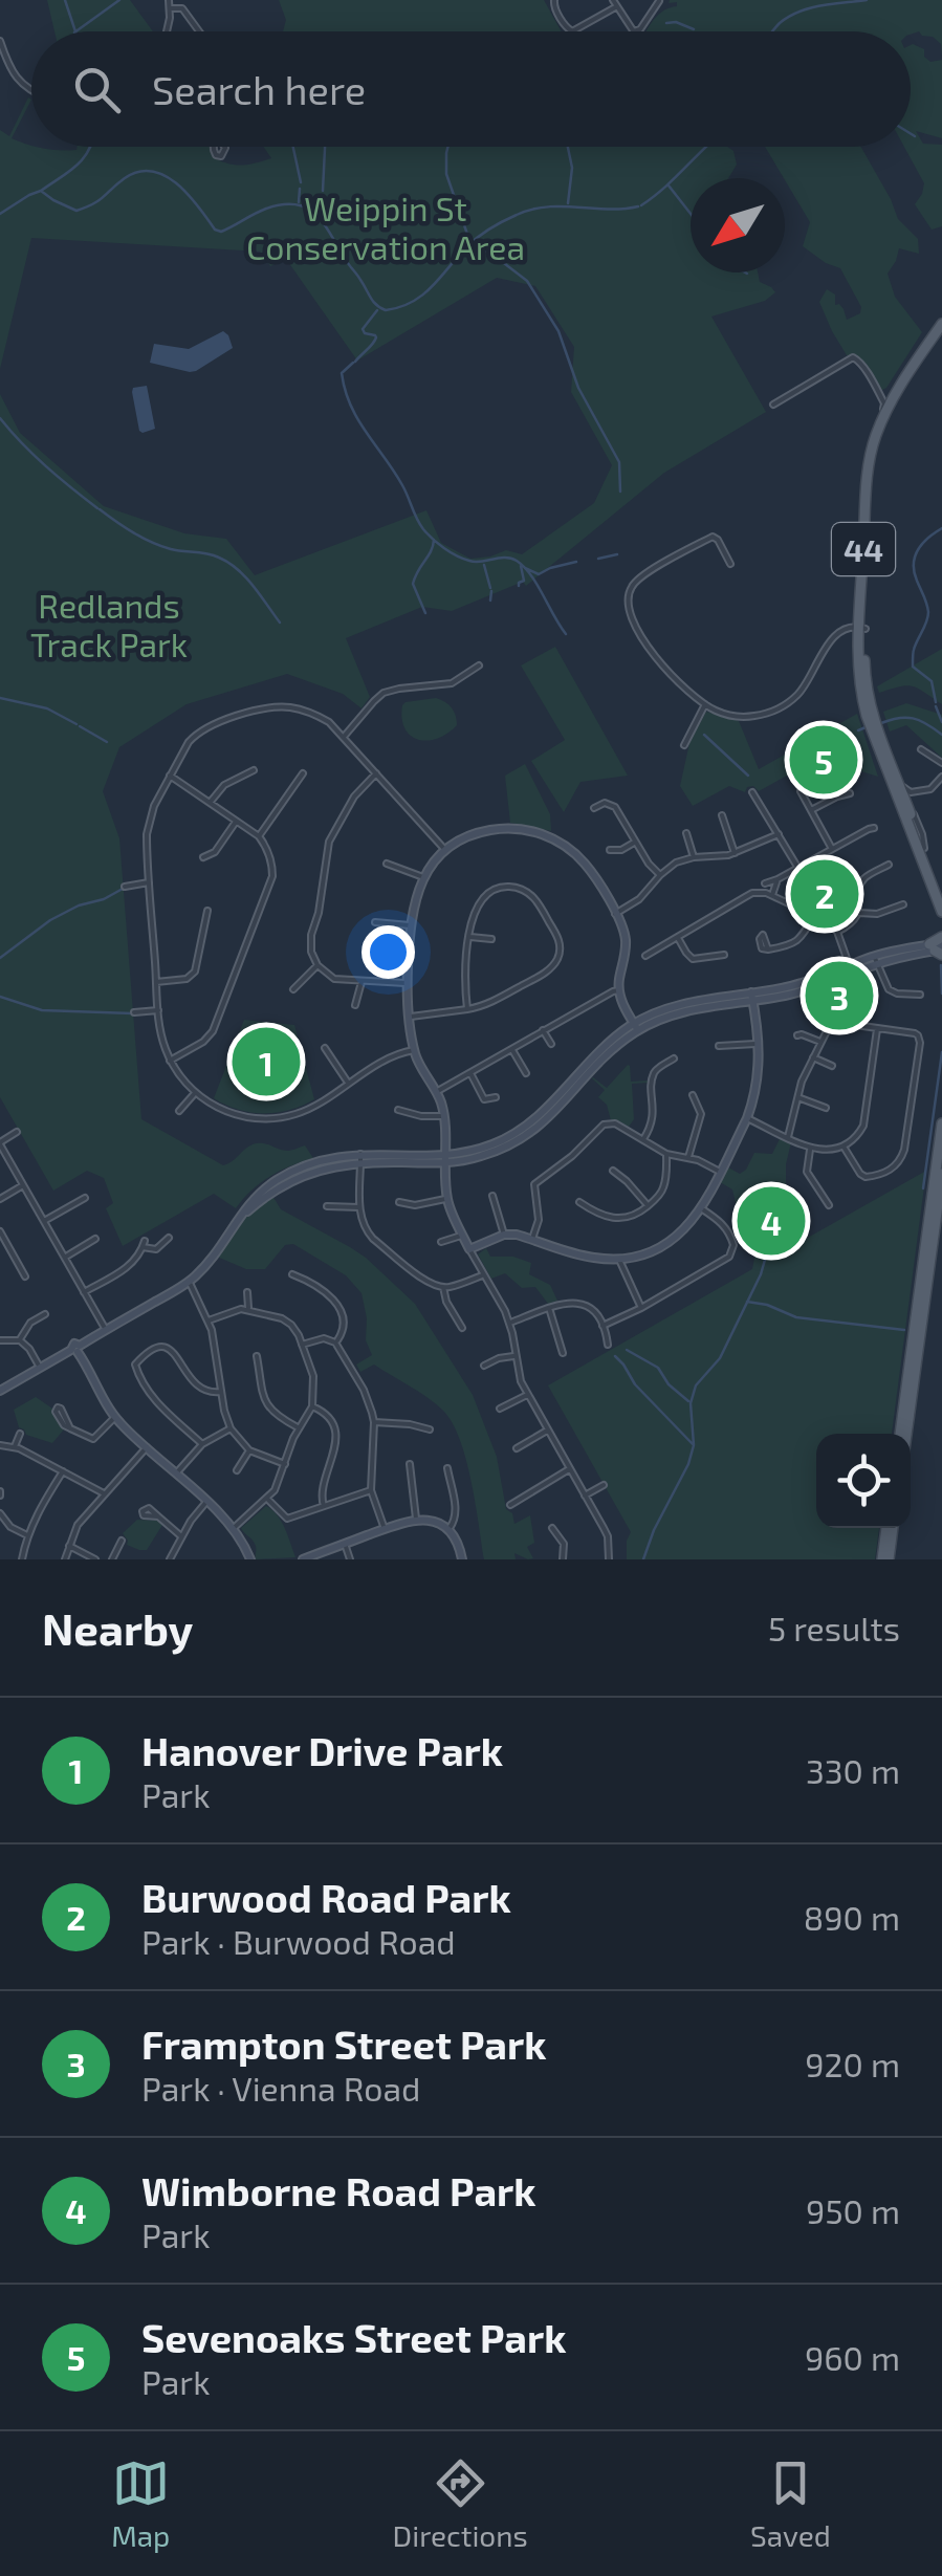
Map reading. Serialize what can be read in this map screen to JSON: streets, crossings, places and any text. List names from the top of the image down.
{
  "streets": {
    "main road": ["44"]
  },
  "parks": ["Weippin St Conservation Area", "Redlands Track Park"],
  "north": "bottom left",
  "page": {
    "search": "Search here",
    "pins": [
      "5",
      "2",
      "3",
      "1",
      "4"
    ],
    "heading": ["Nearby", "5 results"],
    "list": [
      {
        "mark": "1",
        "name": "Hanover Drive Park",
        "note": "Park",
        "value": "330 m"
      },
      {
        "mark": "2",
        "name": "Burwood Road Park",
        "note": "Park · Burwood Road",
        "value": "890 m"
      },
      {
        "mark": "3",
        "name": "Frampton Street Park",
        "note": "Park · Vienna Road",
        "value": "920 m"
      },
      {
        "mark": "4",
        "name": "Wimborne Road Park",
        "note": "Park",
        "value": "950 m"
      },
      {
        "mark": "5",
        "name": "Sevenoaks Street Park",
        "note": "Park",
        "value": "960 m"
      }
    ],
    "nav": ["Map", "Directions", "Saved"]
  }
}
